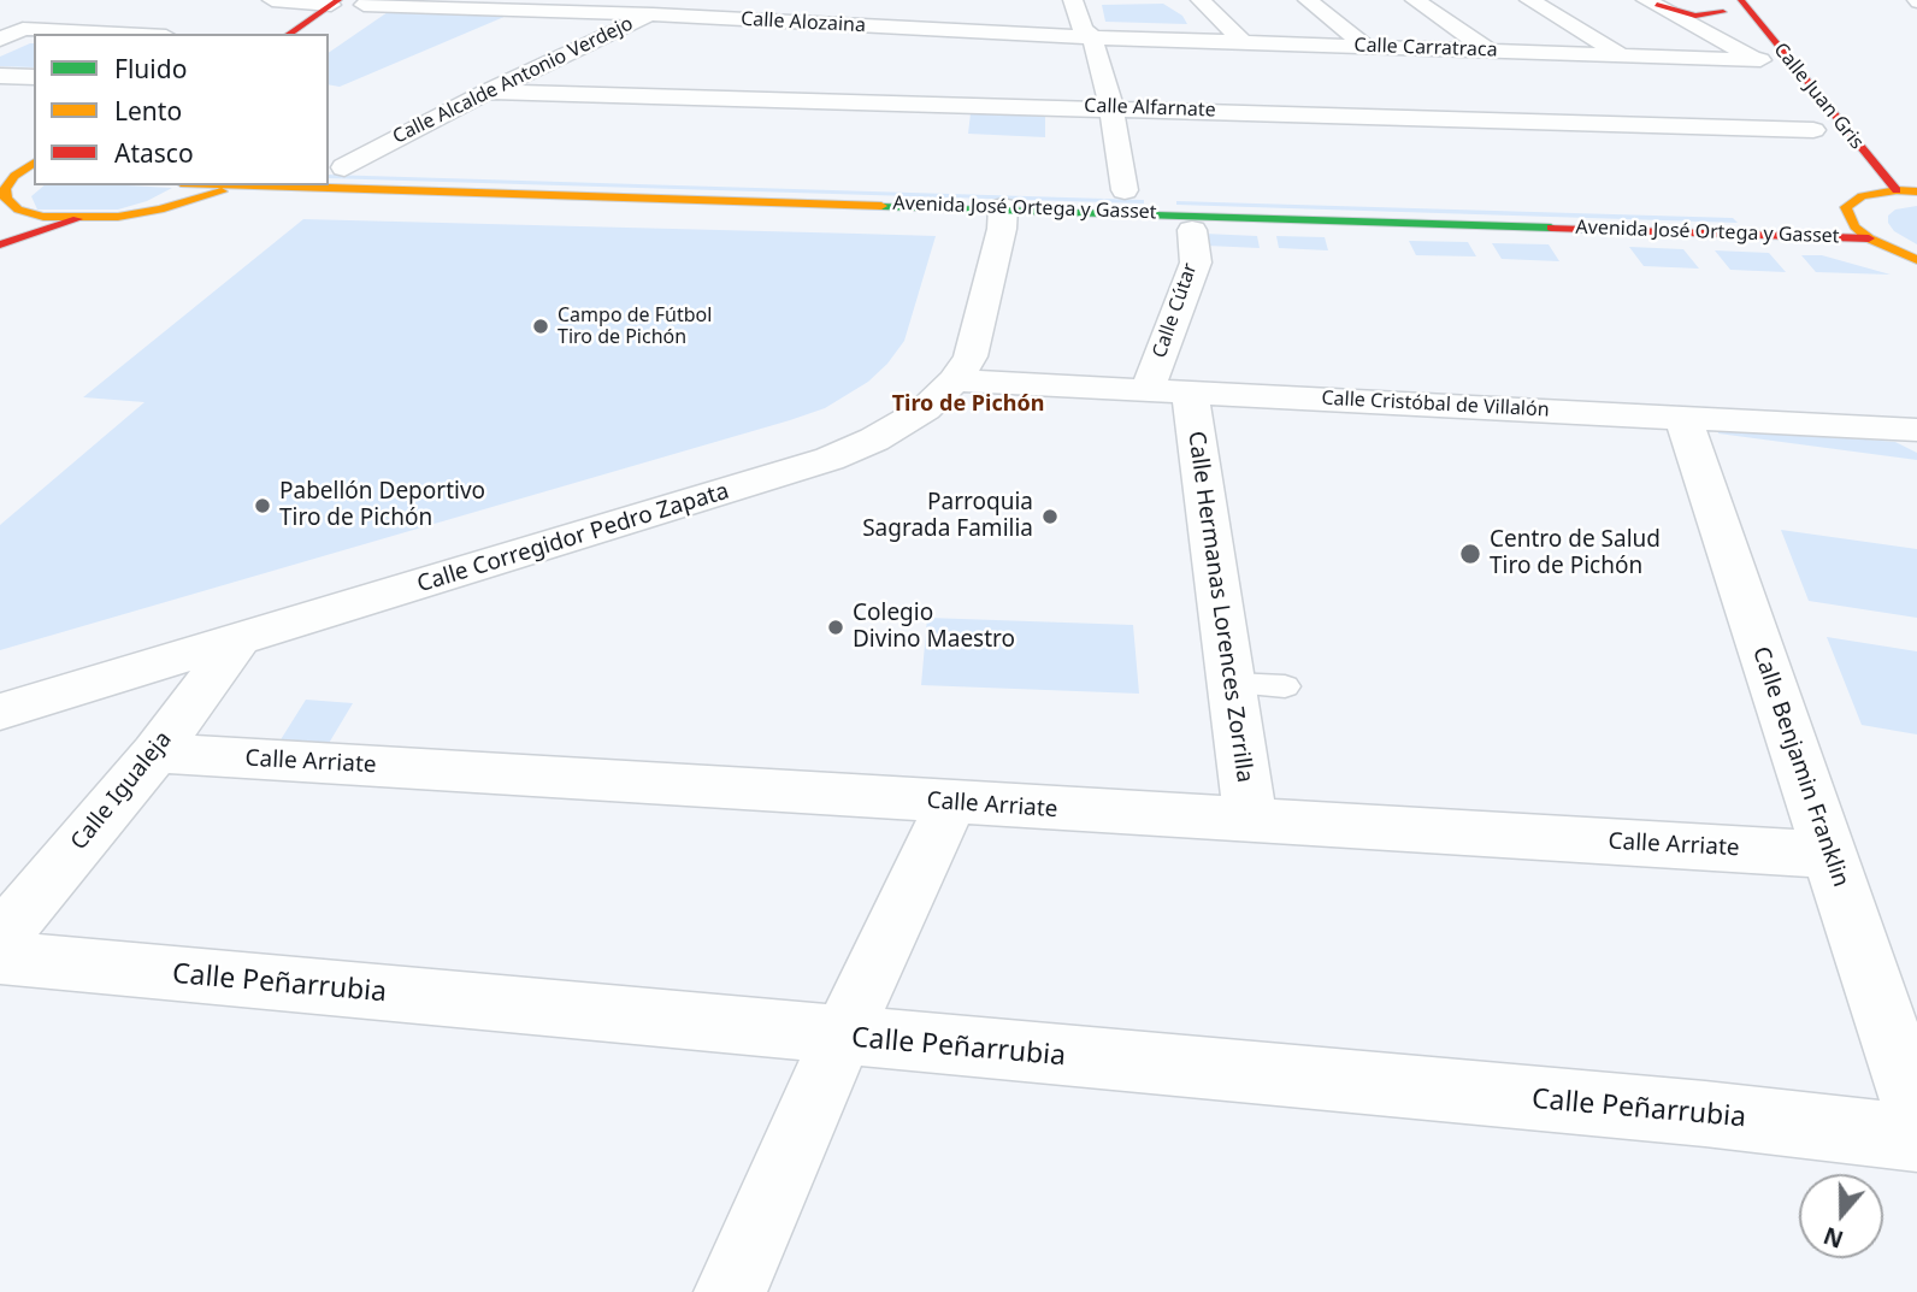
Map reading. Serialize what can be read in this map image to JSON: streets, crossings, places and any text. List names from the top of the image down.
{
  "streets": {
    "main road": ["Calle Juan Gris", "Avenida José Ortega y Gasset"],
    "street": [
      "Calle Alozaina",
      "Calle Carratraca",
      "Calle Alcalde Antonio Verdejo",
      "Calle Alfarnate",
      "Calle Cútar",
      "Calle Cristóbal de Villalón",
      "Calle Corregidor Pedro Zapata",
      "Calle Hermanas Lorences Zorrilla",
      "Calle Arriate",
      "Calle Benjamin Franklin",
      "Calle Igualeja",
      "Calle Peñarrubia"
    ]
  },
  "crossings": [
    ["Calle Alozaina", "Calle Carratraca"],
    ["Calle Alozaina", "Calle Alcalde Antonio Verdejo"],
    ["Calle Carratraca", "Calle Juan Gris"],
    ["Calle Alcalde Antonio Verdejo", "Calle Alfarnate"],
    ["Calle Juan Gris", "Calle Alfarnate"],
    ["Avenida José Ortega y Gasset", "Calle Corregidor Pedro Zapata"],
    ["Calle Cútar", "Calle Cristóbal de Villalón"],
    ["Calle Cútar", "Calle Hermanas Lorences Zorrilla"],
    ["Calle Cristóbal de Villalón", "Calle Corregidor Pedro Zapata"],
    ["Calle Cristóbal de Villalón", "Calle Hermanas Lorences Zorrilla"],
    ["Calle Cristóbal de Villalón", "Calle Benjamin Franklin"],
    ["Calle Corregidor Pedro Zapata", "Calle Igualeja"],
    ["Calle Hermanas Lorences Zorrilla", "Calle Arriate"],
    ["Calle Arriate", "Calle Benjamin Franklin"],
    ["Calle Arriate", "Calle Igualeja"]
  ],
  "districts": ["Tiro de Pichón"],
  "places": [
    "Campo de Fútbol Tiro de Pichón",
    "Pabellón Deportivo Tiro de Pichón",
    "Parroquia Sagrada Familia",
    "Centro de Salud Tiro de Pichón",
    "Colegio Divino Maestro"
  ],
  "legend": ["Fluido", "Lento", "Atasco"],
  "north": "bottom"
}
